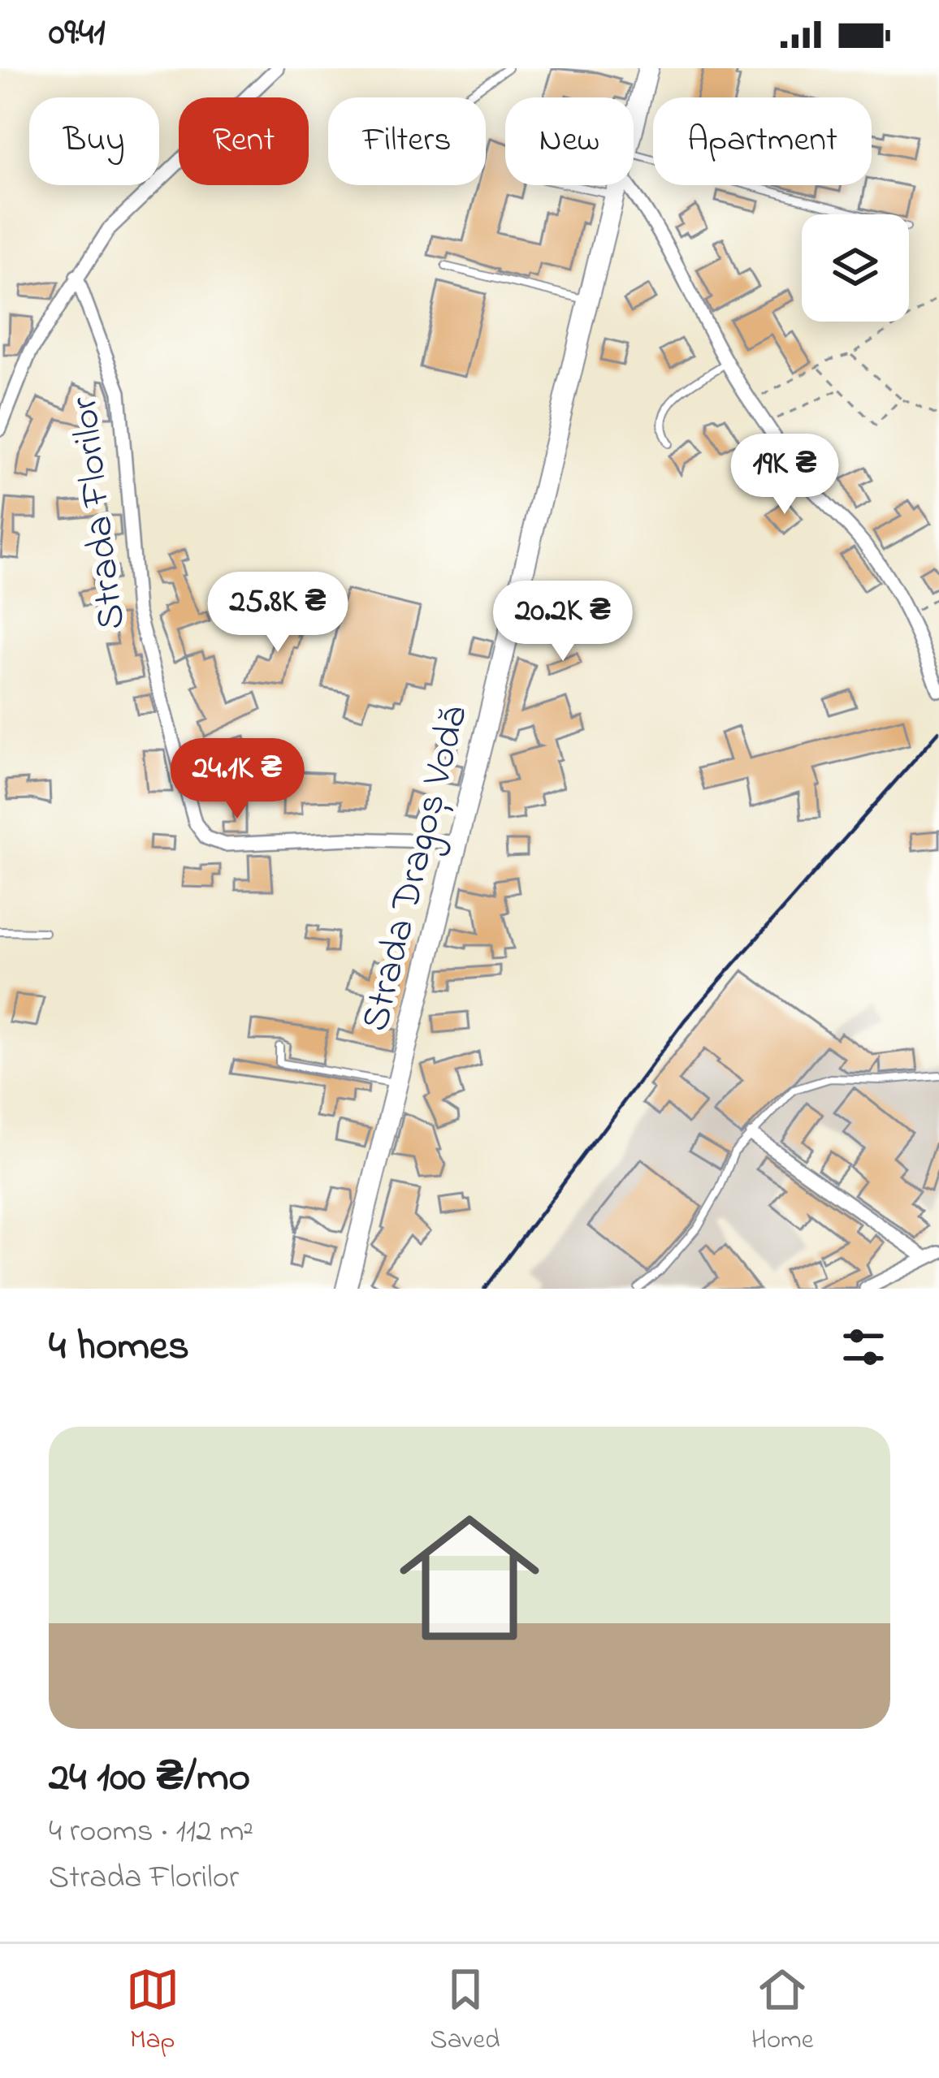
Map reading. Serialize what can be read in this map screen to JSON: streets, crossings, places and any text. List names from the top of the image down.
{
  "streets": {
    "main road": ["Strada Dragoș Vodă"],
    "street": ["Strada Florilor"]
  },
  "crossings": [
    ["Strada Florilor", "Strada Dragoș Vodă"]
  ],
  "page": {
    "status": "09:41",
    "chip": [
      "Buy",
      "Rent",
      "Filters",
      "New",
      "Apartment"
    ],
    "price": [
      "19K ₴",
      "25.8K ₴",
      "20.2K ₴",
      "24.1K ₴"
    ],
    "heading": "4 homes",
    "list": [
      {
        "name": "24 100 ₴/mo",
        "note": "4 rooms · 112 m² · Strada Florilor"
      }
    ],
    "tabs": ["Map", "Saved", "Home"]
  }
}
